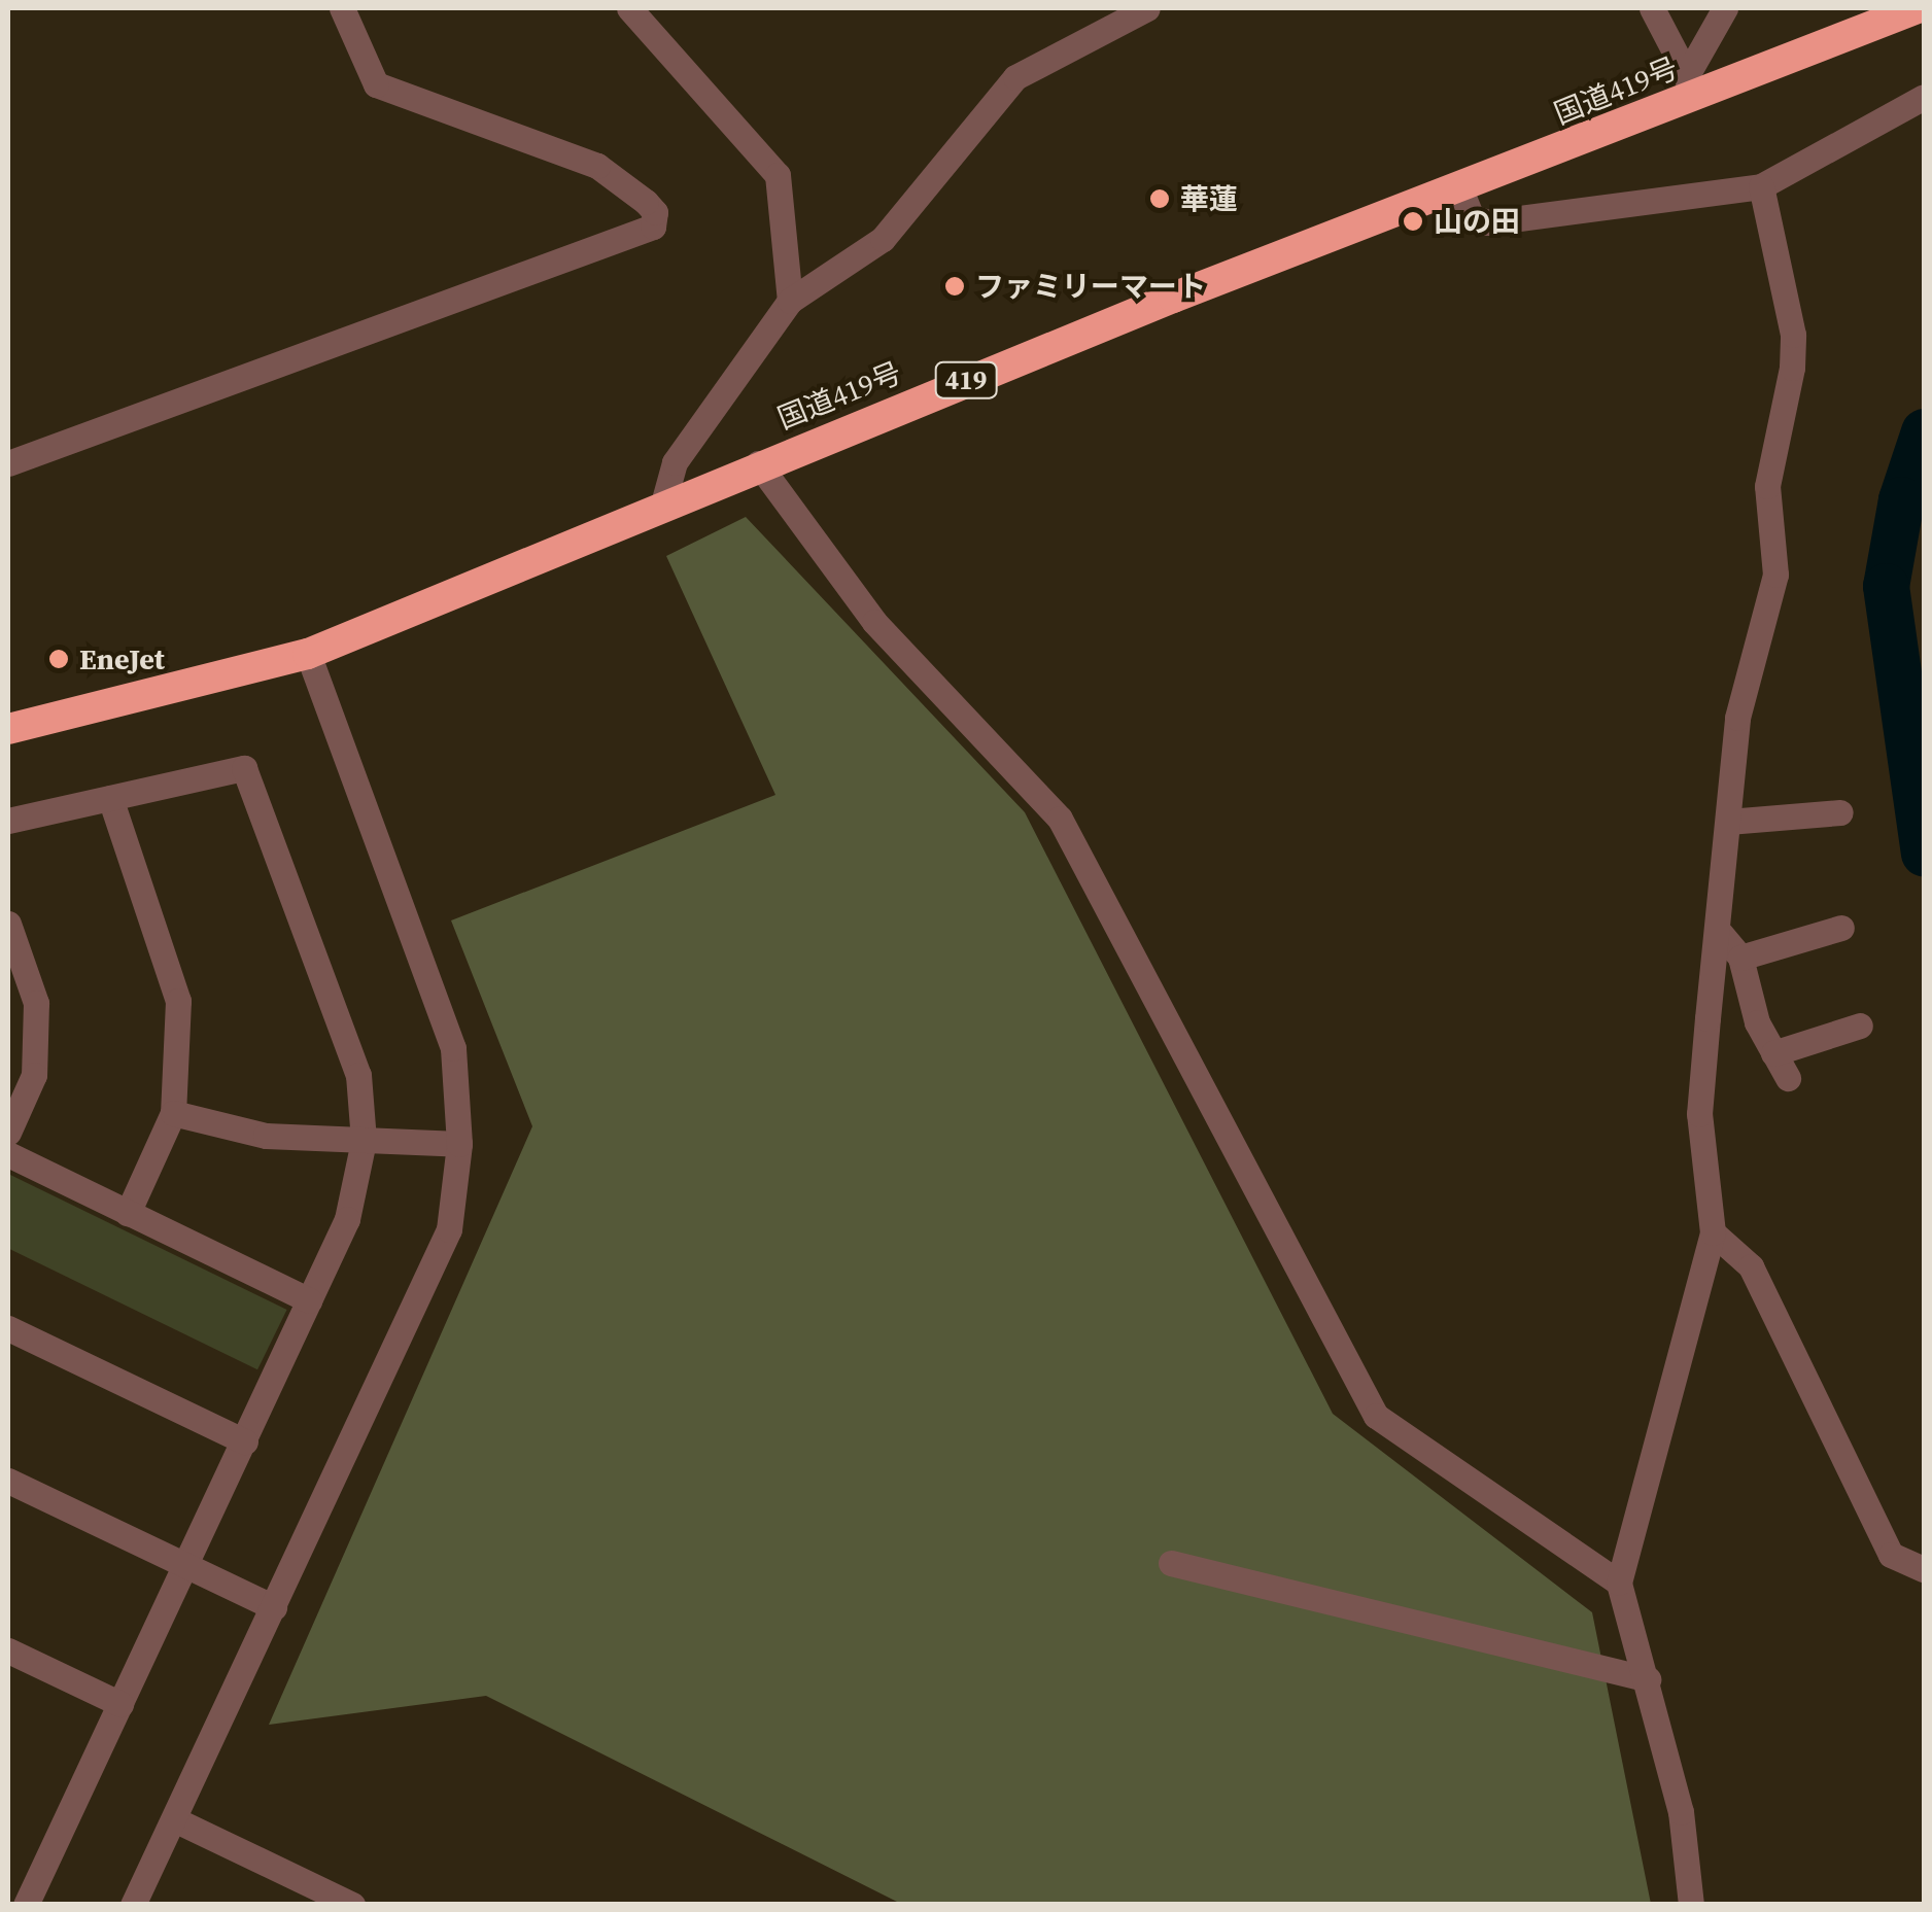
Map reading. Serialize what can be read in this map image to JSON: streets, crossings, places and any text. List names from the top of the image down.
{
  "streets": {
    "highway": ["国道419号", "419"]
  },
  "places": [
    "華蓮",
    "山の田",
    "ファミリーマート",
    "EneJet"
  ]
}
